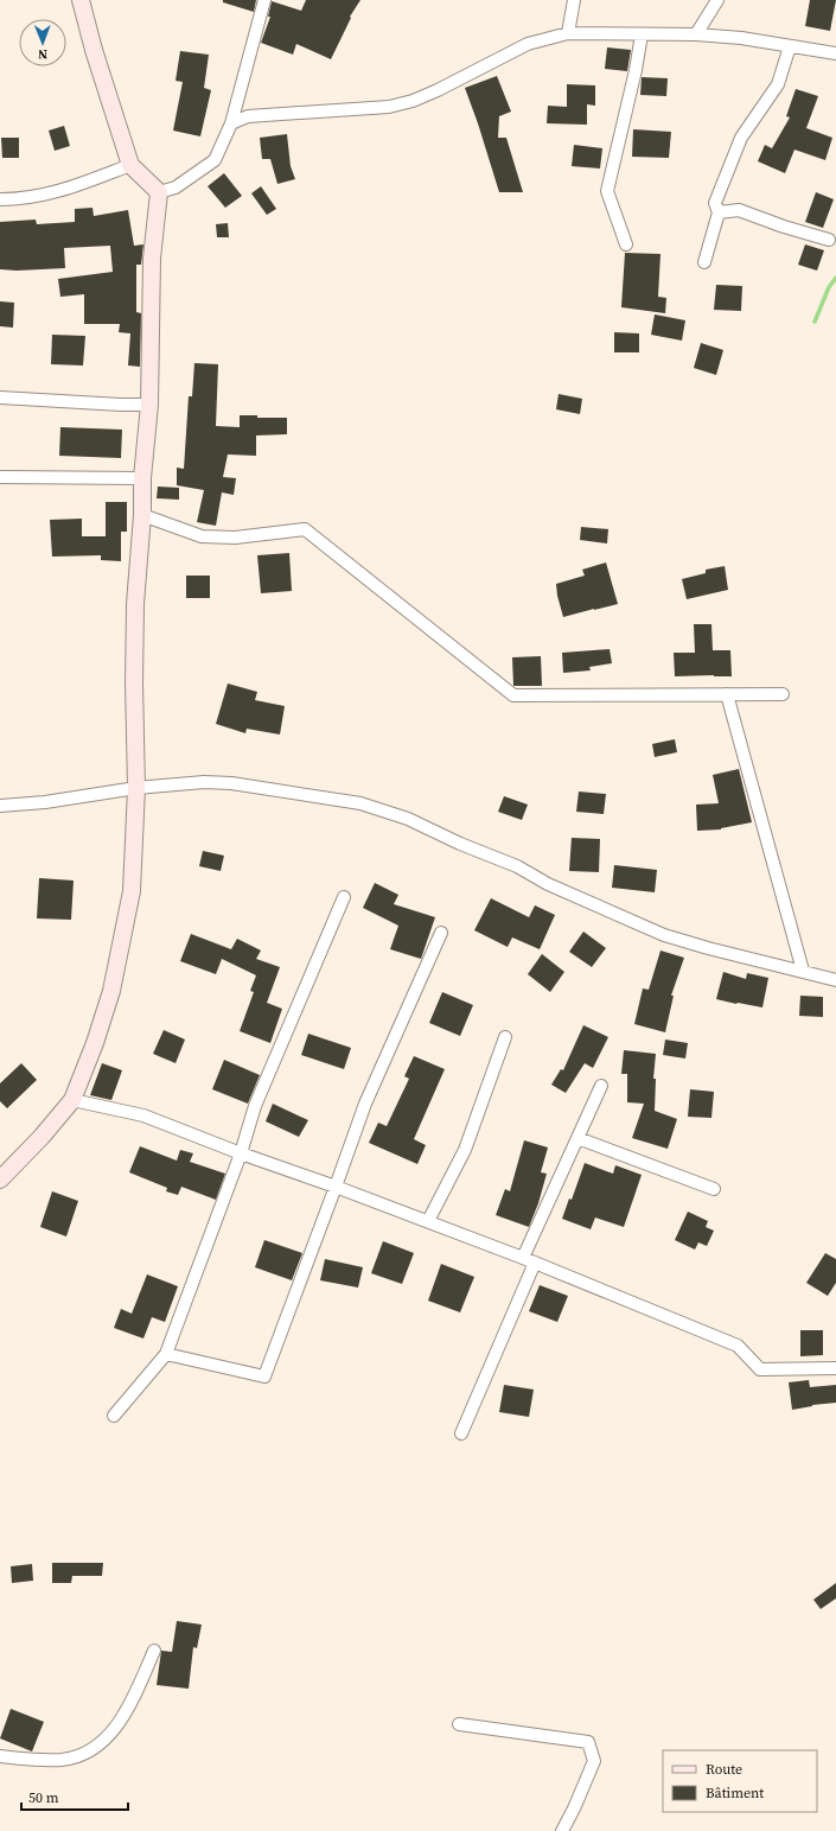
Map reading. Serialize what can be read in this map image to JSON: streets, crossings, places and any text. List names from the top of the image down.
{
  "legend": ["Route", "Bâtiment"],
  "scale_bar": "50 m",
  "north": "bottom"
}
